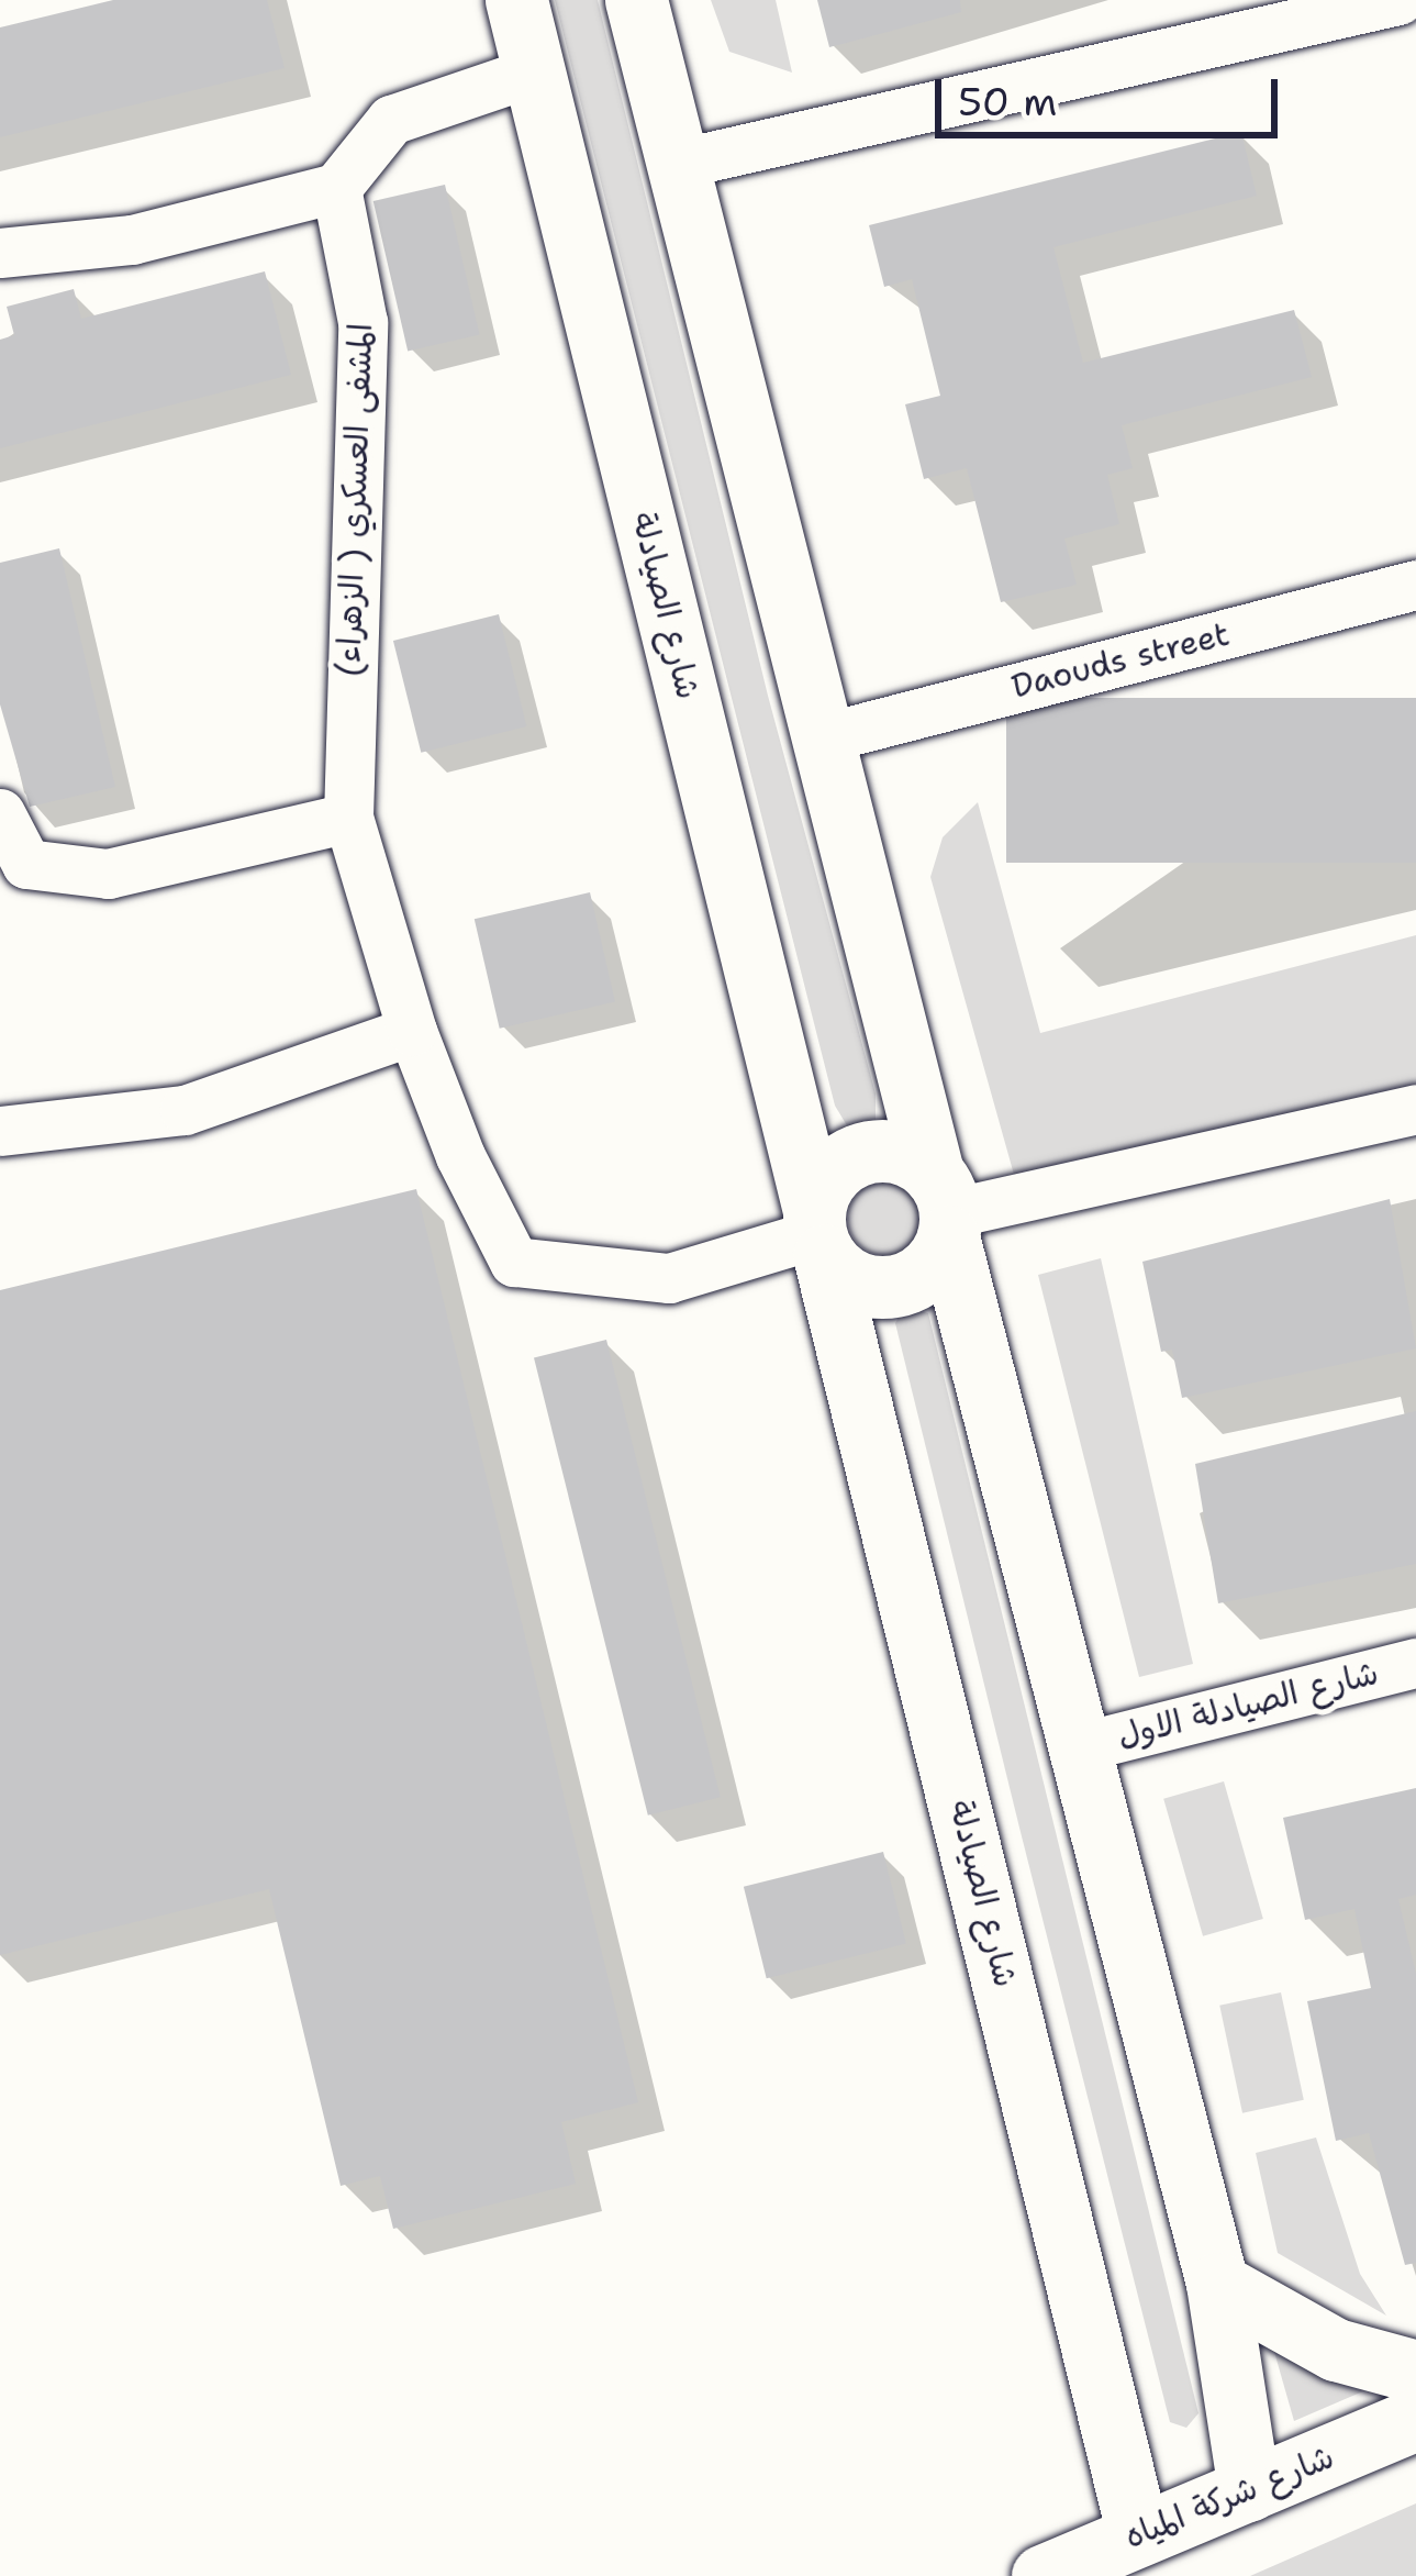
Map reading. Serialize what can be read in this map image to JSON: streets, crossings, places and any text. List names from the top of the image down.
{
  "streets": {
    "street": [
      "المشفى العسكري ( الزهراء)",
      "شارع الصيادلة",
      "Daouds street",
      "شارع الصيادلة الاول",
      "شارع شركة المياه"
    ]
  },
  "crossings": [
    ["المشفى العسكري ( الزهراء)", "شارع الصيادلة"],
    ["شارع الصيادلة", "شارع شركة المياه"]
  ],
  "scale_bar": "50 m"
}
